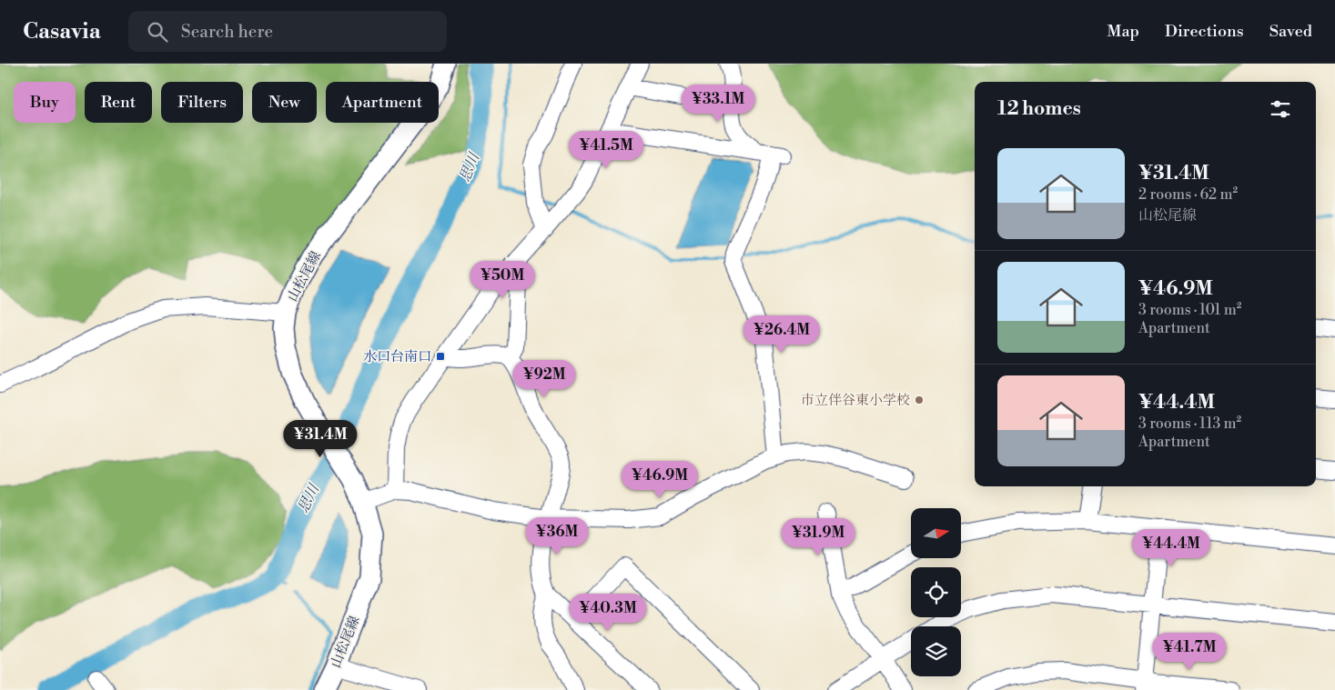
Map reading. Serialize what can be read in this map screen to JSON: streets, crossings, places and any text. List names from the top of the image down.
{
  "streets": {
    "main road": ["山松尾線"]
  },
  "water": ["思川"],
  "places": {
    "transit": ["水口台南口"],
    "other": ["市立伴谷東小学校"]
  },
  "north": "right",
  "page": {
    "header": "Casavia",
    "search": "Search here",
    "nav": ["Map", "Directions", "Saved"],
    "chip": [
      "Buy",
      "Rent",
      "Filters",
      "New",
      "Apartment"
    ],
    "heading": "12 homes",
    "price": [
      "¥33.1M",
      "¥41.5M",
      "¥50M",
      "¥26.4M",
      "¥92M",
      "¥31.4M",
      "¥46.9M",
      "¥36M",
      "¥31.9M",
      "¥44.4M",
      "¥40.3M",
      "¥41.7M"
    ],
    "list": [
      {
        "name": "¥31.4M",
        "note": "2 rooms · 62 m² · 山松尾線"
      },
      {
        "name": "¥46.9M",
        "note": "3 rooms · 101 m² · Apartment"
      },
      {
        "name": "¥44.4M",
        "note": "3 rooms · 113 m² · Apartment"
      }
    ]
  }
}
